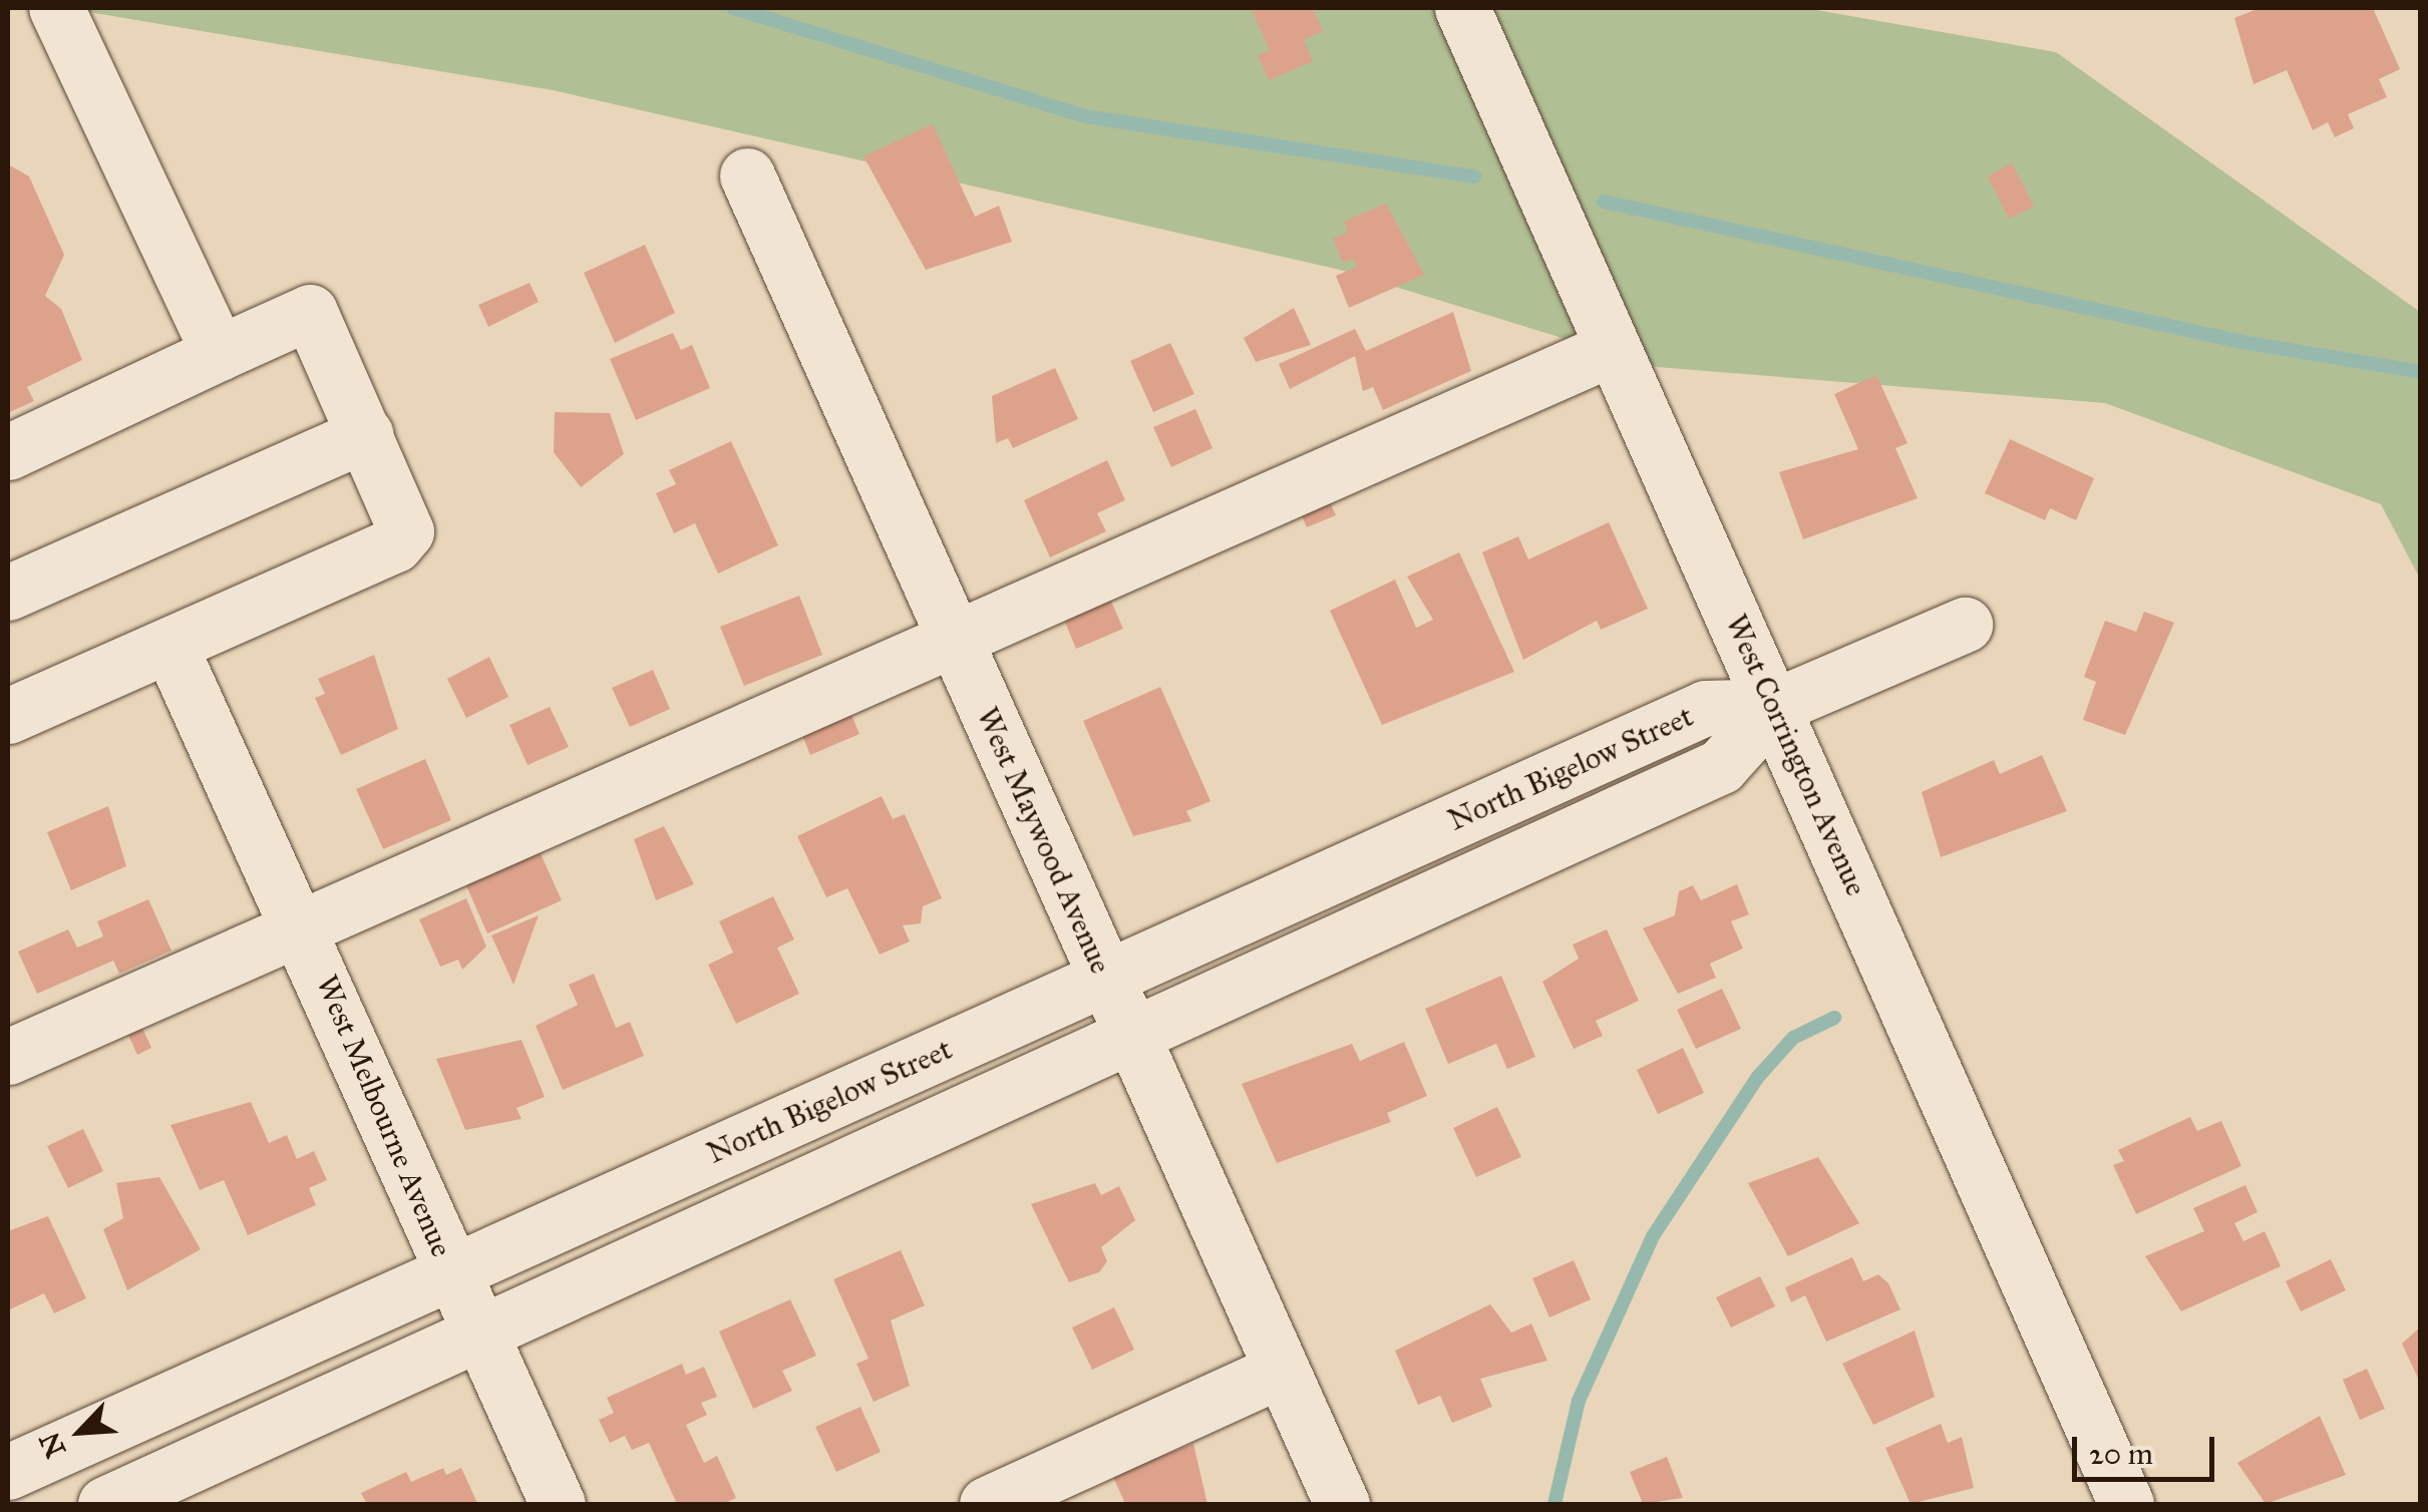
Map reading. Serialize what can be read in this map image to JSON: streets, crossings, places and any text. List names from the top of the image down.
{
  "streets": {
    "street": [
      "West Corrington Avenue",
      "North Bigelow Street",
      "West Maywood Avenue",
      "West Melbourne Avenue"
    ]
  },
  "crossings": [
    ["West Corrington Avenue", "North Bigelow Street"],
    ["North Bigelow Street", "West Maywood Avenue"],
    ["North Bigelow Street", "West Melbourne Avenue"]
  ],
  "scale_bar": "20 m",
  "north": "bottom left"
}
